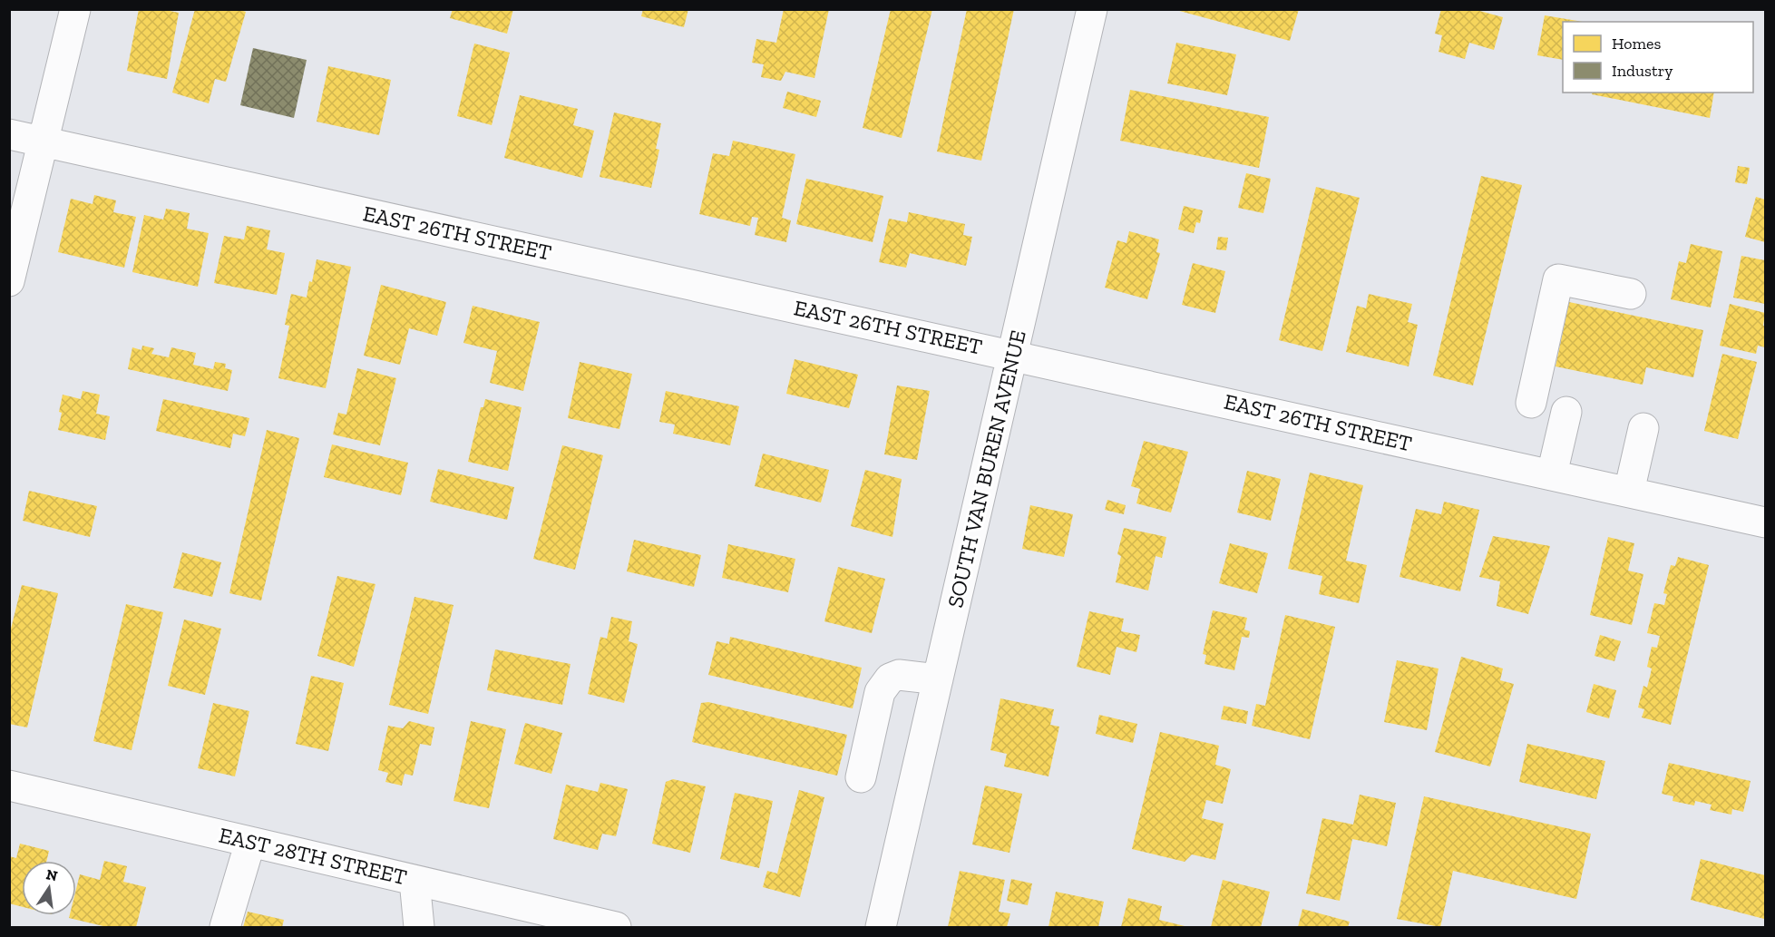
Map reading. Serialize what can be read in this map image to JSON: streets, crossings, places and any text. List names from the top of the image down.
{
  "streets": {
    "street": ["EAST 26TH STREET", "SOUTH VAN BUREN AVENUE", "EAST 28TH STREET"]
  },
  "crossings": [
    ["EAST 26TH STREET", "SOUTH VAN BUREN AVENUE"]
  ],
  "legend": ["Homes", "Industry"],
  "north": "top"
}
